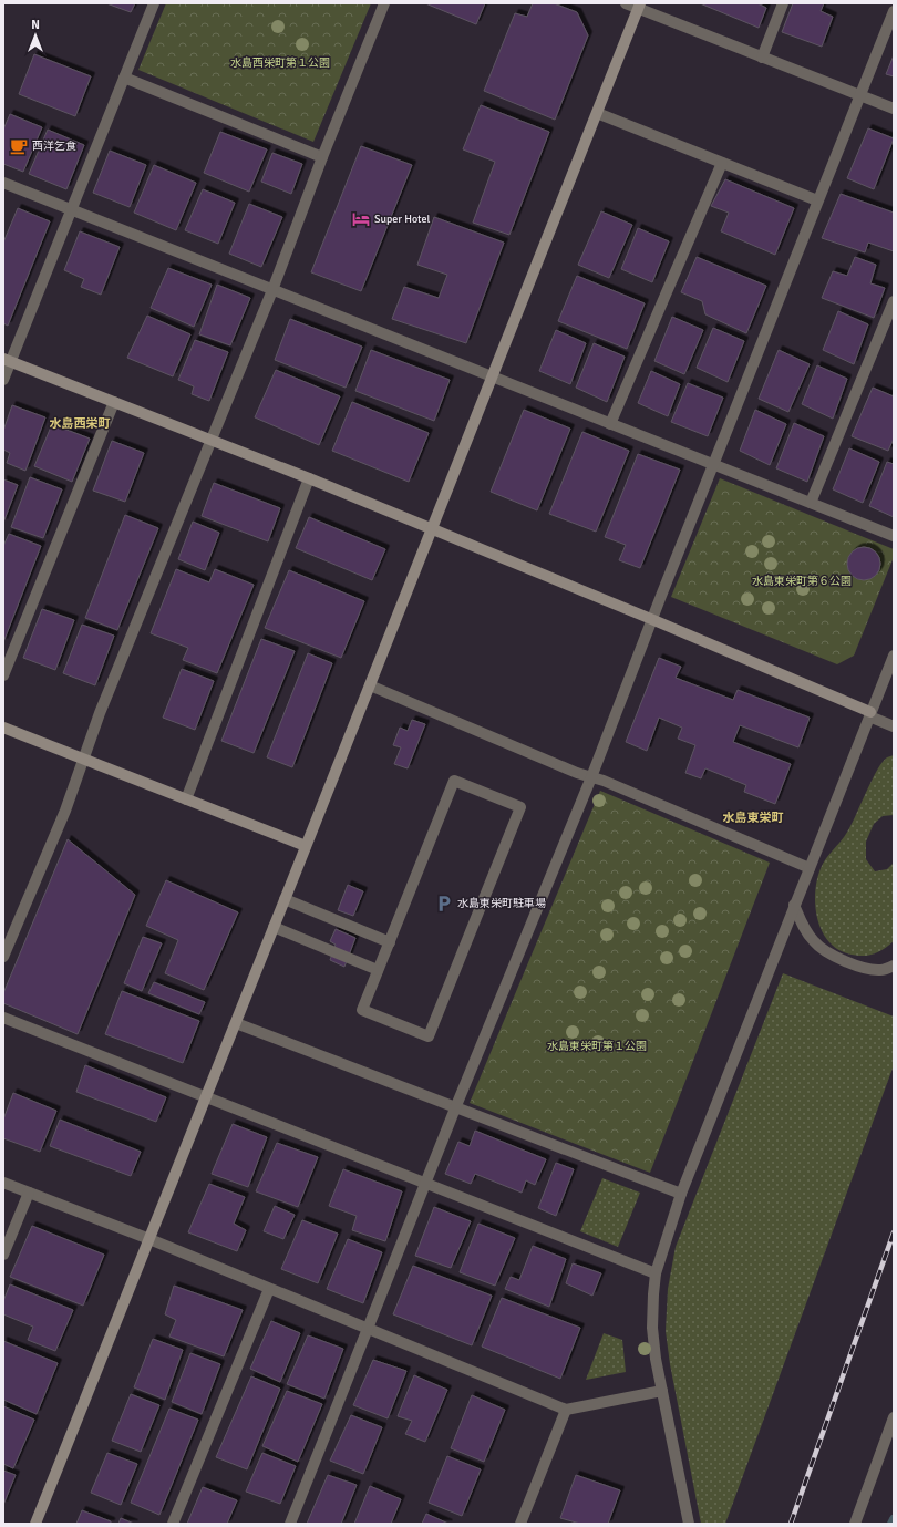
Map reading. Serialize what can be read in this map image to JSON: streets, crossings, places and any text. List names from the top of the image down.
{
  "districts": ["水島西栄町", "水島東栄町"],
  "parks": ["水島西栄町第１公園", "水島東栄町第６公園", "水島東栄町第１公園"],
  "places": {
    "cafe": ["西洋乞食"],
    "hotel": ["Super Hotel"],
    "parking": ["水島東栄町駐車場"]
  },
  "north": "top"
}
